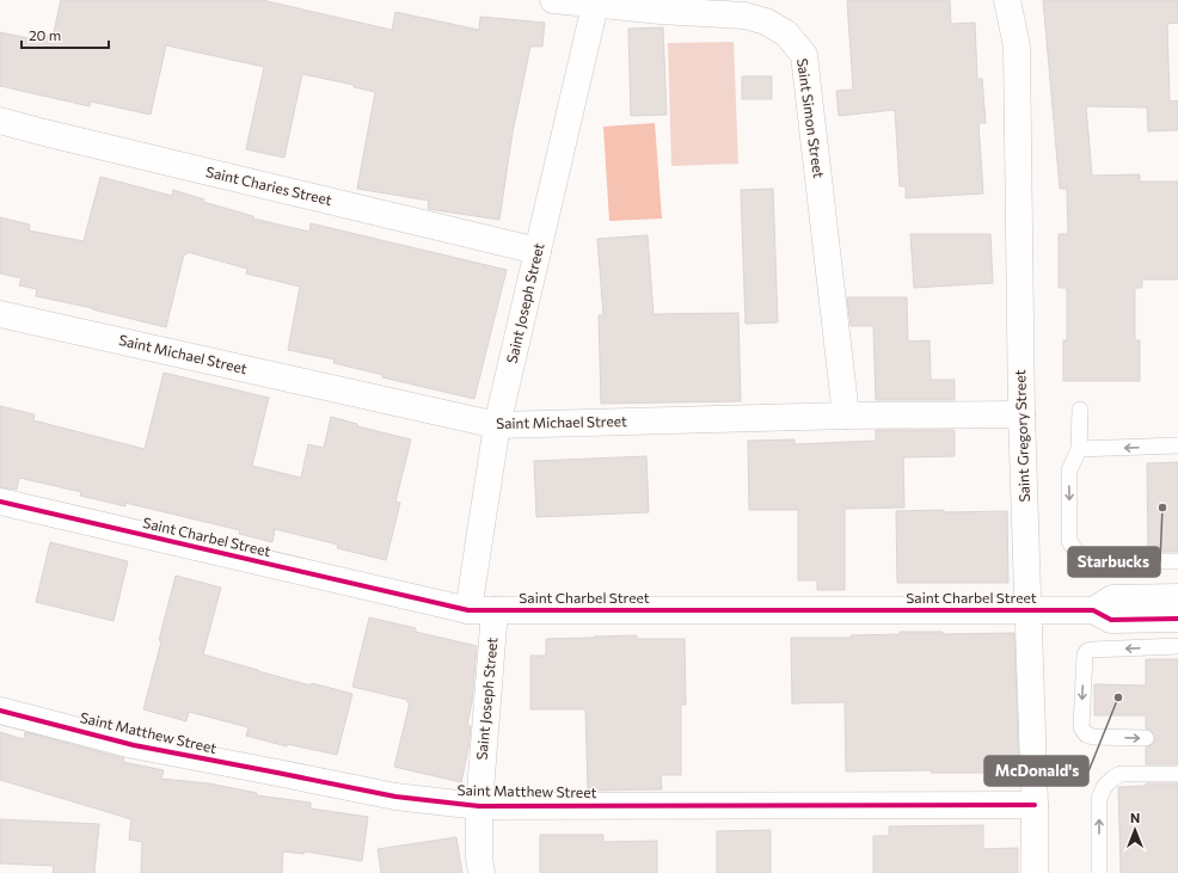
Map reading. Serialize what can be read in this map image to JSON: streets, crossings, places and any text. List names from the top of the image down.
{
  "streets": {
    "street": [
      "Saint Simon Street",
      "Saint Charies Street",
      "Saint Joseph Street",
      "Saint Michael Street",
      "Saint Gregory Street",
      "Saint Charbel Street",
      "Saint Matthew Street"
    ]
  },
  "crossings": [
    ["Saint Simon Street", "Saint Joseph Street"],
    ["Saint Simon Street", "Saint Michael Street"],
    ["Saint Charies Street", "Saint Joseph Street"],
    ["Saint Joseph Street", "Saint Michael Street"],
    ["Saint Joseph Street", "Saint Charbel Street"],
    ["Saint Joseph Street", "Saint Matthew Street"],
    ["Saint Michael Street", "Saint Gregory Street"],
    ["Saint Gregory Street", "Saint Charbel Street"],
    ["Saint Gregory Street", "Saint Matthew Street"]
  ],
  "places": ["Starbucks", "McDonald's"],
  "scale_bar": "20 m",
  "north": "top"
}
